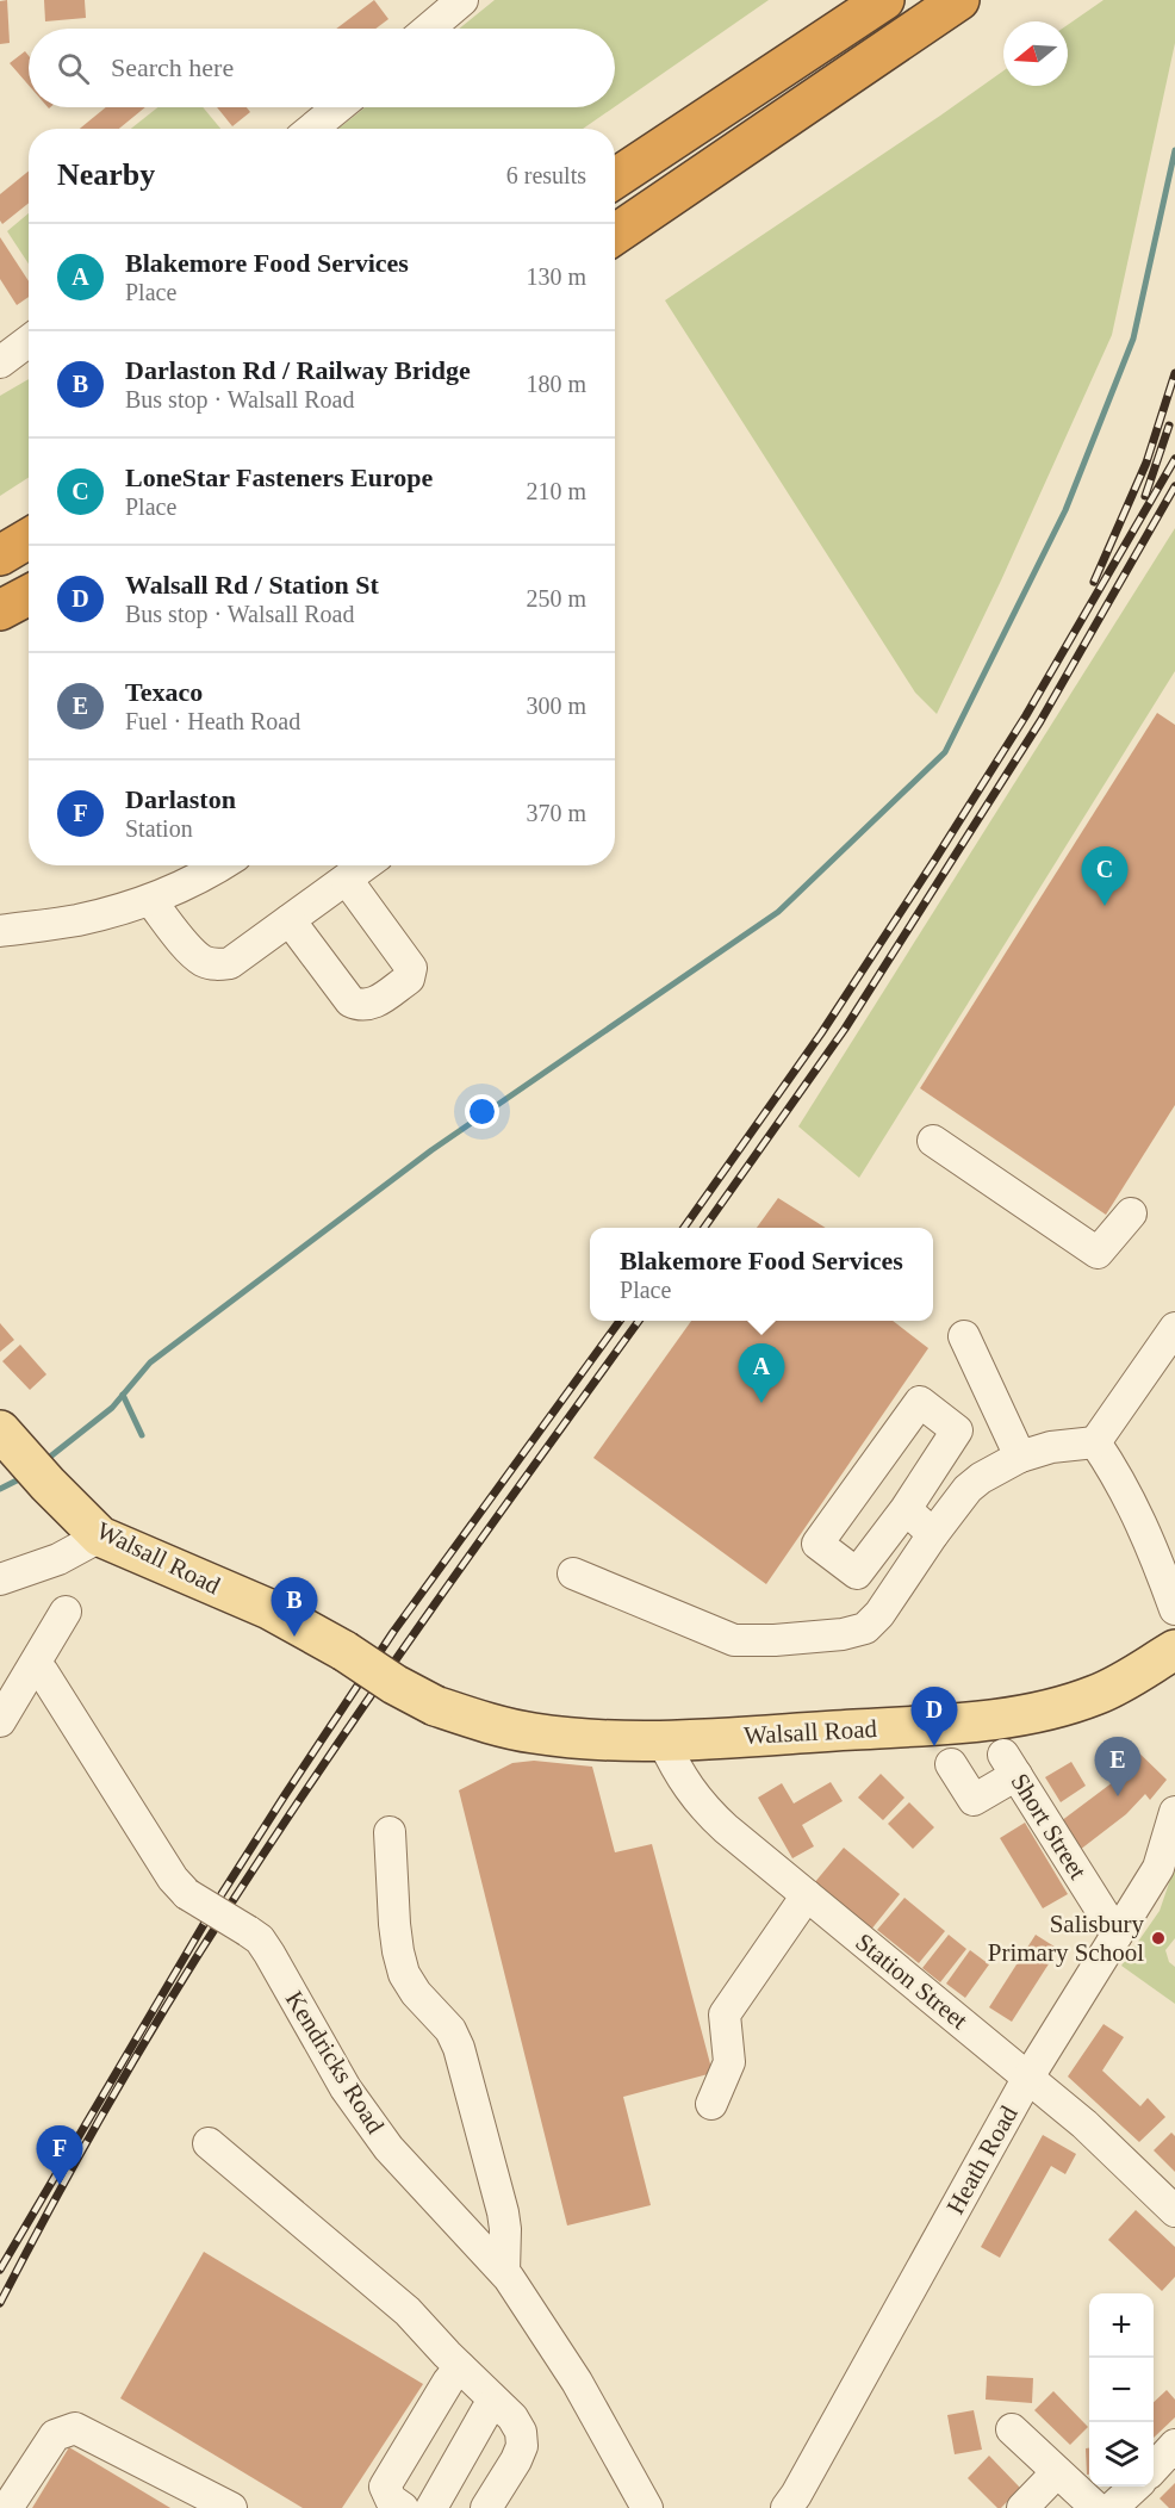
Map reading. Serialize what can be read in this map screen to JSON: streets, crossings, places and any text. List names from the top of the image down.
{
  "streets": {
    "main road": ["Walsall Road"],
    "street": [
      "Short Street",
      "Station Street",
      "Kendricks Road",
      "Heath Road"
    ]
  },
  "crossings": [
    ["Walsall Road", "Station Street"],
    ["Short Street", "Heath Road"],
    ["Station Street", "Heath Road"]
  ],
  "places": ["Salisbury Primary School"],
  "north": "left",
  "page": {
    "search": "Search here",
    "heading": ["Nearby", "6 results"],
    "list": [
      {
        "mark": "A",
        "name": "Blakemore Food Services",
        "note": "Place",
        "value": "130 m"
      },
      {
        "mark": "B",
        "name": "Darlaston Rd / Railway Bridge",
        "note": "Bus stop · Walsall Road",
        "value": "180 m"
      },
      {
        "mark": "C",
        "name": "LoneStar Fasteners Europe",
        "note": "Place",
        "value": "210 m"
      },
      {
        "mark": "D",
        "name": "Walsall Rd / Station St",
        "note": "Bus stop · Walsall Road",
        "value": "250 m"
      },
      {
        "mark": "E",
        "name": "Texaco",
        "note": "Fuel · Heath Road",
        "value": "300 m"
      },
      {
        "mark": "F",
        "name": "Darlaston",
        "note": "Station",
        "value": "370 m"
      }
    ],
    "pins": [
      "C",
      "A",
      "B",
      "D",
      "E",
      "F"
    ],
    "popup": ["Blakemore Food Services", "Place"],
    "map_buttons": ["+", "−"]
  }
}
